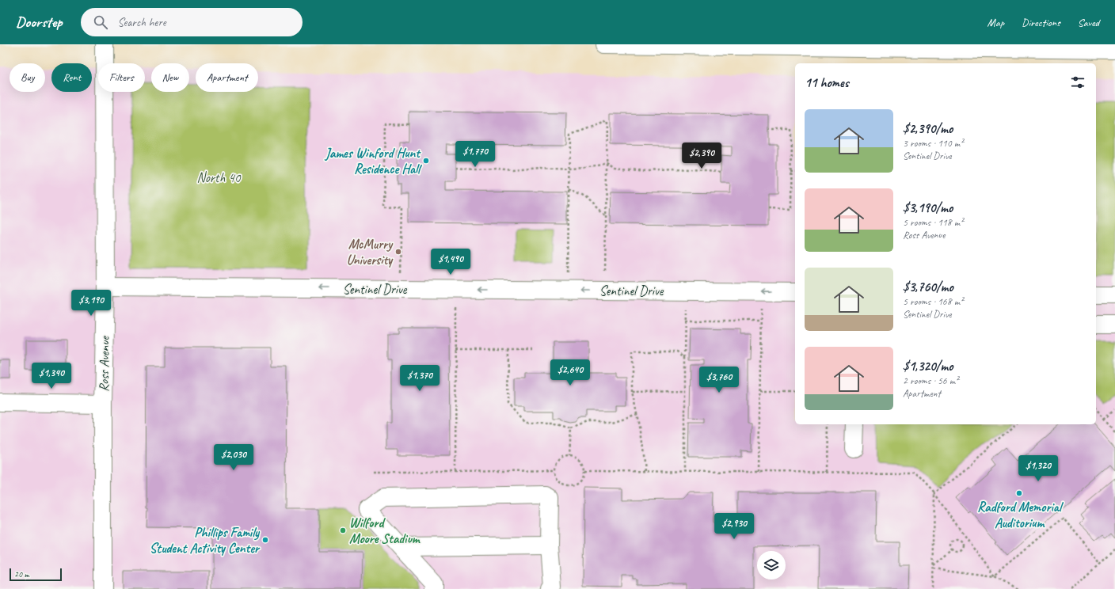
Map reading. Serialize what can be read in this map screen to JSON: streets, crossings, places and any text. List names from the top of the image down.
{
  "streets": {
    "street": ["Sentinel Drive", "Ross Avenue"]
  },
  "crossings": [
    ["Sentinel Drive", "Ross Avenue"]
  ],
  "one_way": ["Sentinel Drive"],
  "parks": ["North 40"],
  "places": [
    "James Winford Hunt Residence Hall",
    "McMurry University",
    "Radford Memorial Auditorium",
    "Wilford Moore Stadium",
    "Phillips Family Student Activity Center"
  ],
  "scale_bar": "20 m",
  "page": {
    "header": "Doorstep",
    "search": "Search here",
    "nav": ["Map", "Directions", "Saved"],
    "chip": [
      "Buy",
      "Rent",
      "Filters",
      "New",
      "Apartment"
    ],
    "heading": "11 homes",
    "list": [
      {
        "name": "$2,390/mo",
        "note": "3 rooms · 110 m² · Sentinel Drive"
      },
      {
        "name": "$3,190/mo",
        "note": "5 rooms · 118 m² · Ross Avenue"
      },
      {
        "name": "$3,760/mo",
        "note": "5 rooms · 168 m² · Sentinel Drive"
      },
      {
        "name": "$1,320/mo",
        "note": "2 rooms · 56 m² · Apartment"
      }
    ],
    "price": [
      "$1,770",
      "$2,390",
      "$1,490",
      "$3,190",
      "$2,640",
      "$1,340",
      "$1,370",
      "$3,760",
      "$2,030",
      "$1,320",
      "$2,930"
    ],
    "scale": "20 m"
  }
}
